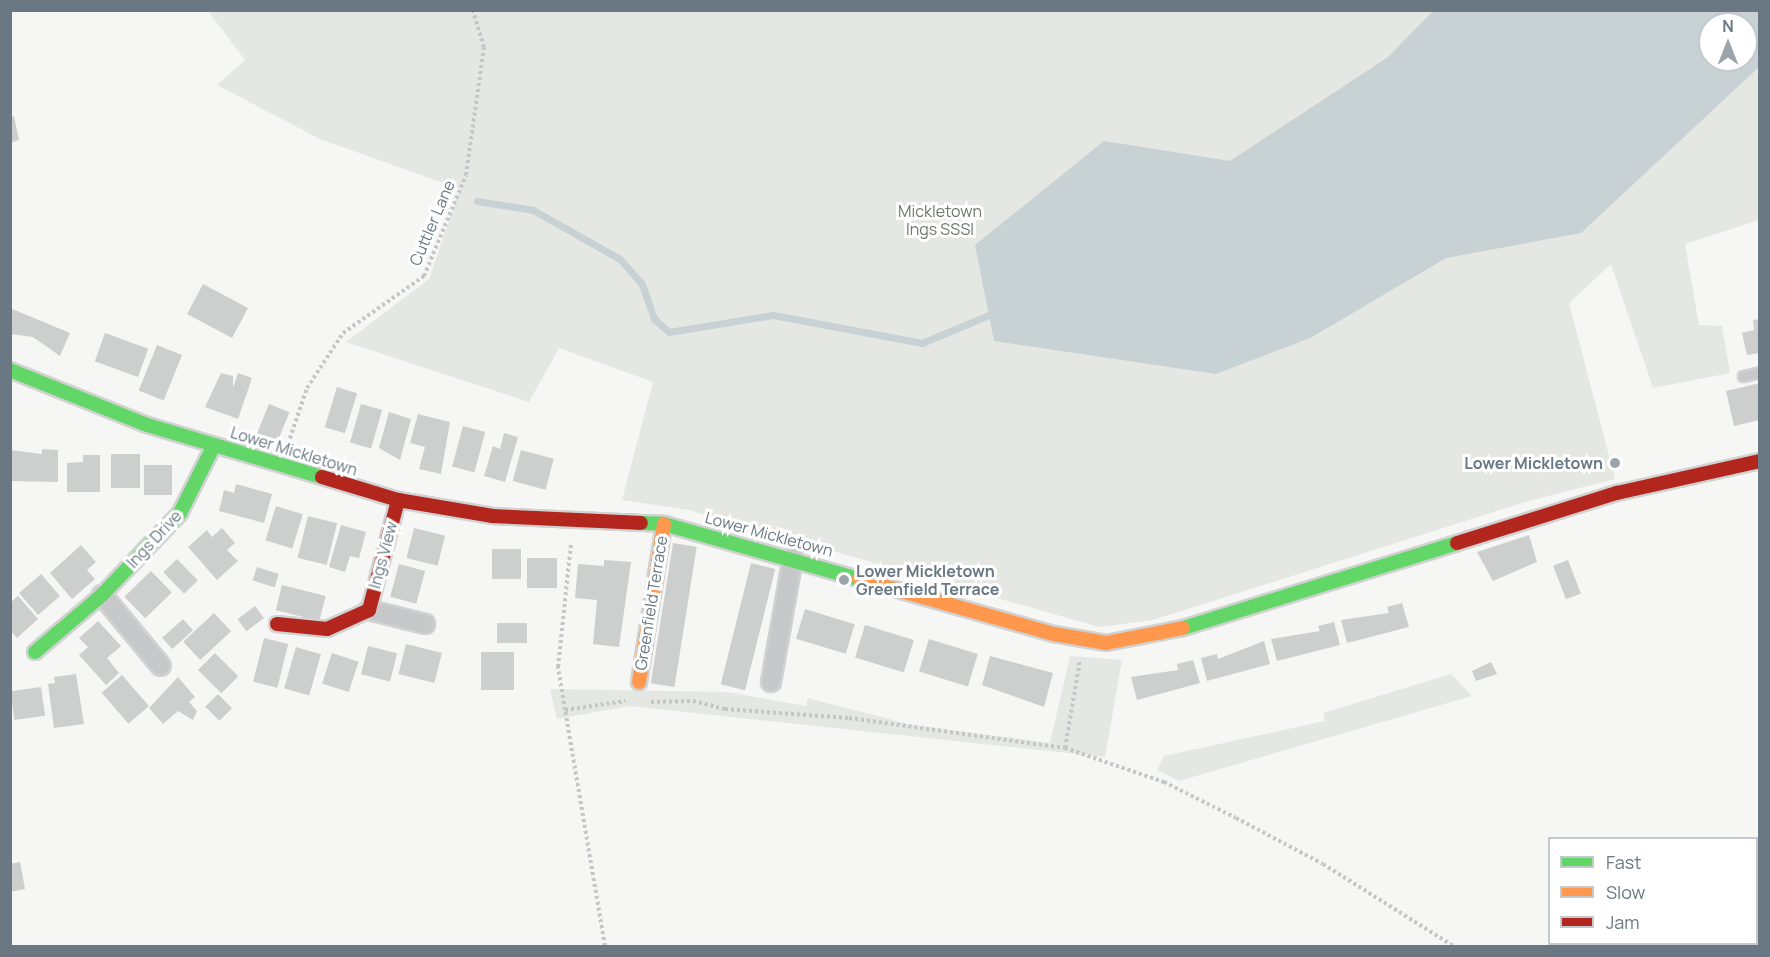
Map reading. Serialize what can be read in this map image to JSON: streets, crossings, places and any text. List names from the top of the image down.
{
  "streets": {
    "street": [
      "Lower Mickletown",
      "Ings Drive",
      "Ings View",
      "Greenfield Terrace"
    ],
    "path": ["Cuttler Lane"]
  },
  "crossings": [
    ["Cuttler Lane", "Lower Mickletown"],
    ["Lower Mickletown", "Ings Drive"],
    ["Lower Mickletown", "Ings View"],
    ["Lower Mickletown", "Greenfield Terrace"]
  ],
  "parks": ["Mickletown Ings SSSI"],
  "places": ["Lower Mickletown", "Lower Mickletown Greenfield Terrace"],
  "legend": ["Fast", "Slow", "Jam"],
  "north": "top"
}
